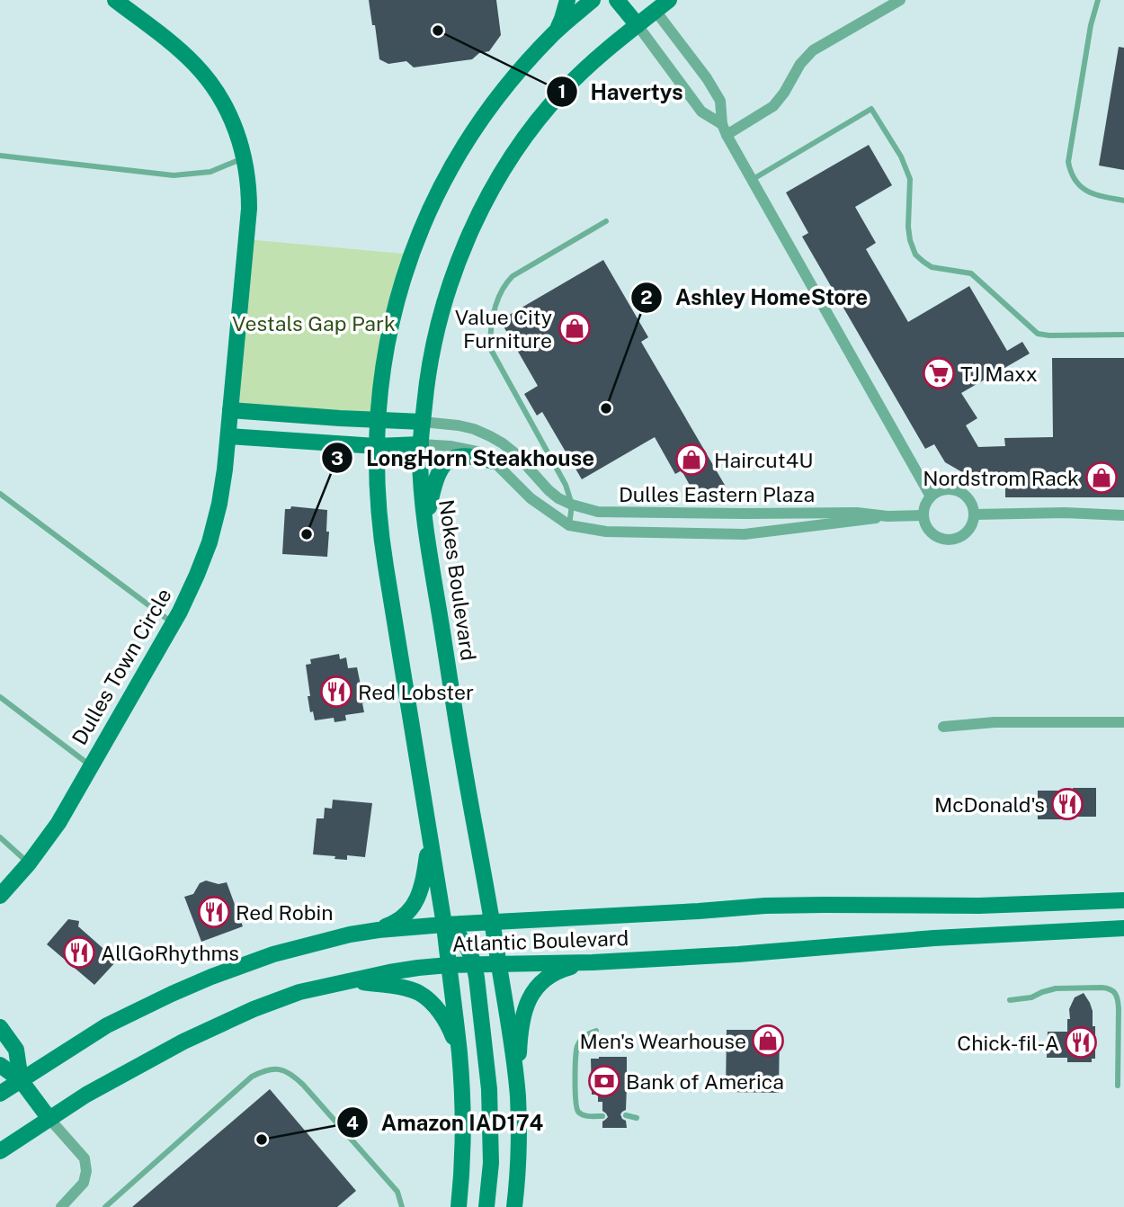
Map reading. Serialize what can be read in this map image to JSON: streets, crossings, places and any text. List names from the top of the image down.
{
  "streets": {
    "main road": ["Nokes Boulevard", "Dulles Town Circle", "Atlantic Boulevard"],
    "street": ["Dulles Eastern Plaza"]
  },
  "crossings": [
    ["Dulles Eastern Plaza", "Nokes Boulevard"],
    ["Nokes Boulevard", "Atlantic Boulevard"]
  ],
  "parks": ["Vestals Gap Park"],
  "places": {
    "other": [
      "Havertys",
      "Ashley HomeStore",
      "LongHorn Steakhouse",
      "Amazon IAD174"
    ],
    "shop": [
      "Value City Furniture",
      "Haircut4U",
      "Nordstrom Rack",
      "Men's Wearhouse"
    ],
    "supermarket": ["TJ Maxx"],
    "restaurant": [
      "Red Lobster",
      "McDonald's",
      "Red Robin",
      "AllGoRhythms",
      "Chick-fil-A"
    ],
    "bank": ["Bank of America"]
  }
}
